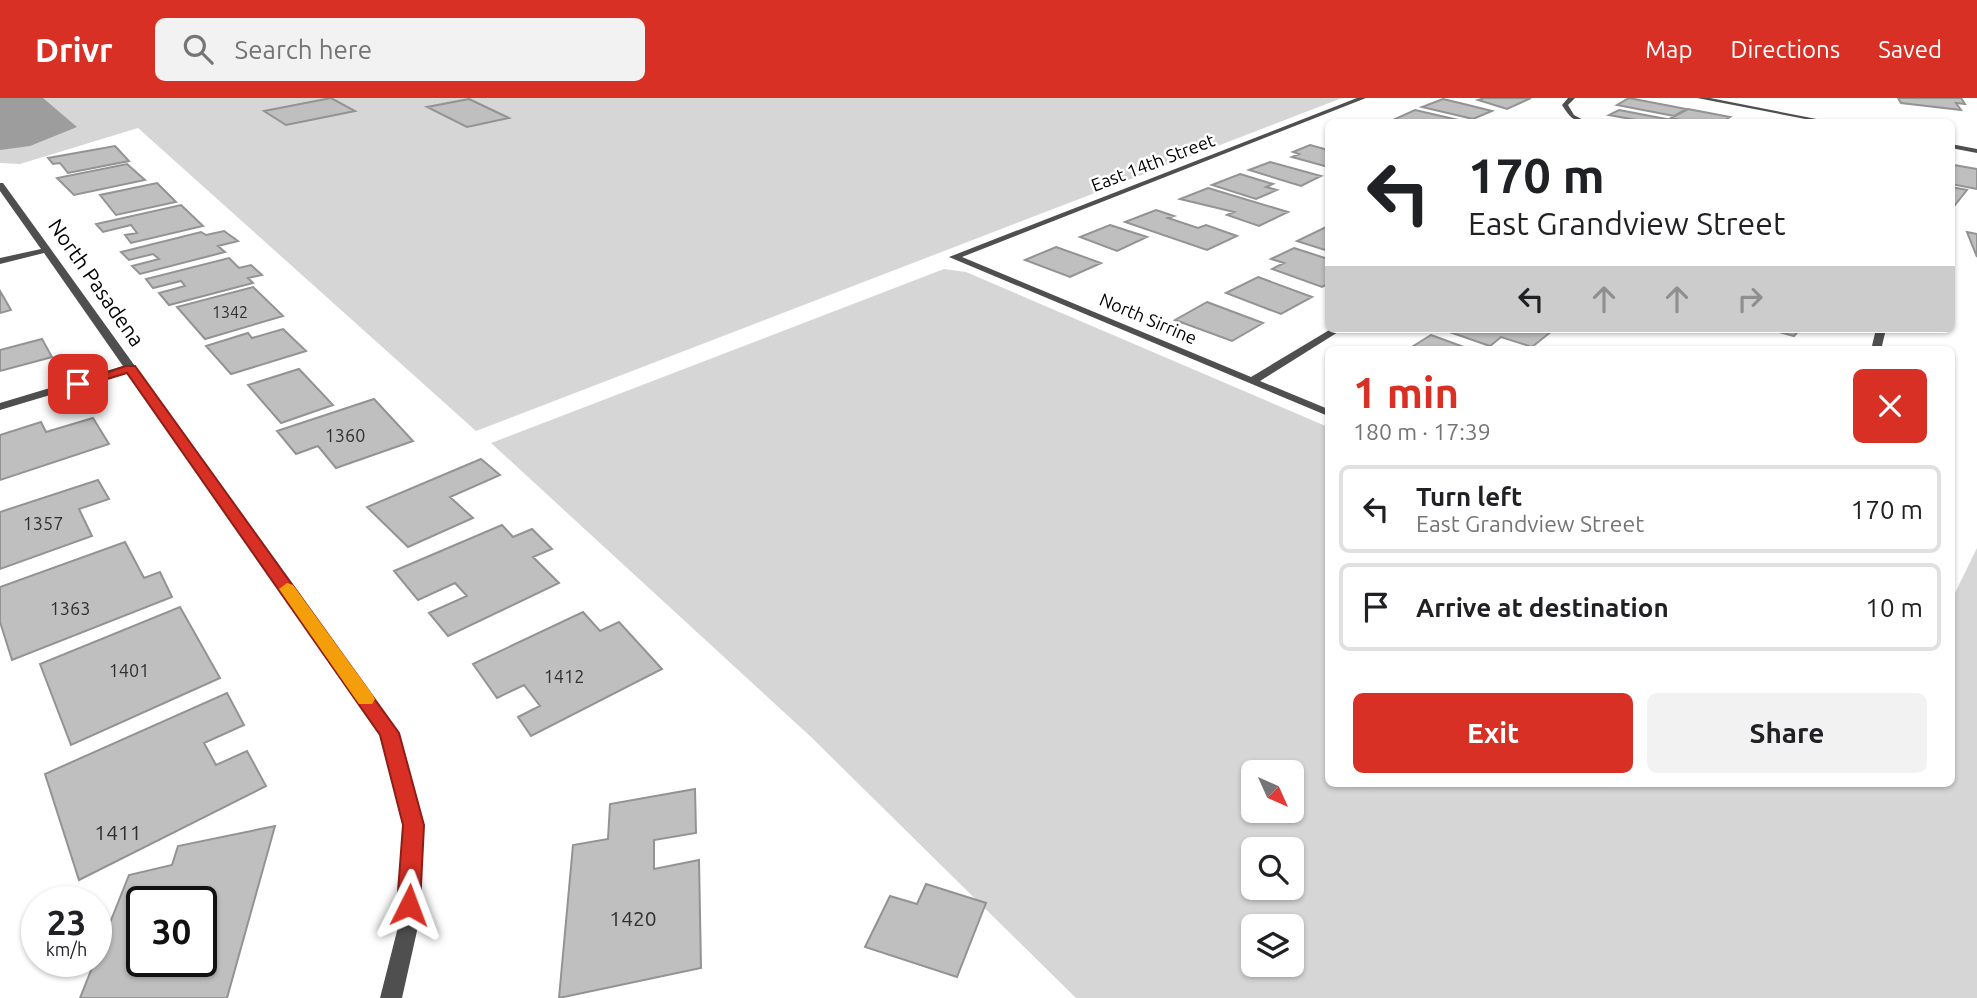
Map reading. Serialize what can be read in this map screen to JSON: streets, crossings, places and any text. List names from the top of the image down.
{
  "streets": {
    "street": ["East 14th Street", "North Pasadena", "North Sirrine"]
  },
  "crossings": [
    ["East 14th Street", "North Sirrine"]
  ],
  "house_numbers": [
    "1342",
    "1360",
    "1357",
    "1363",
    "1401",
    "1412",
    "1411",
    "1420"
  ],
  "north": "bottom right",
  "page": {
    "header": "Drivr",
    "search": "Search here",
    "nav": ["Map", "Directions", "Saved"],
    "turn": ["170 m", "East Grandview Street"],
    "heading": ["1 min", "180 m · 17:39"],
    "list": [
      {
        "name": "Turn left",
        "note": "East Grandview Street",
        "value": "170 m"
      },
      {
        "name": "Arrive at destination",
        "value": "10 m"
      }
    ],
    "buttons": ["Exit", "Share"],
    "speed": "23 km/h",
    "limit": "30"
  }
}
